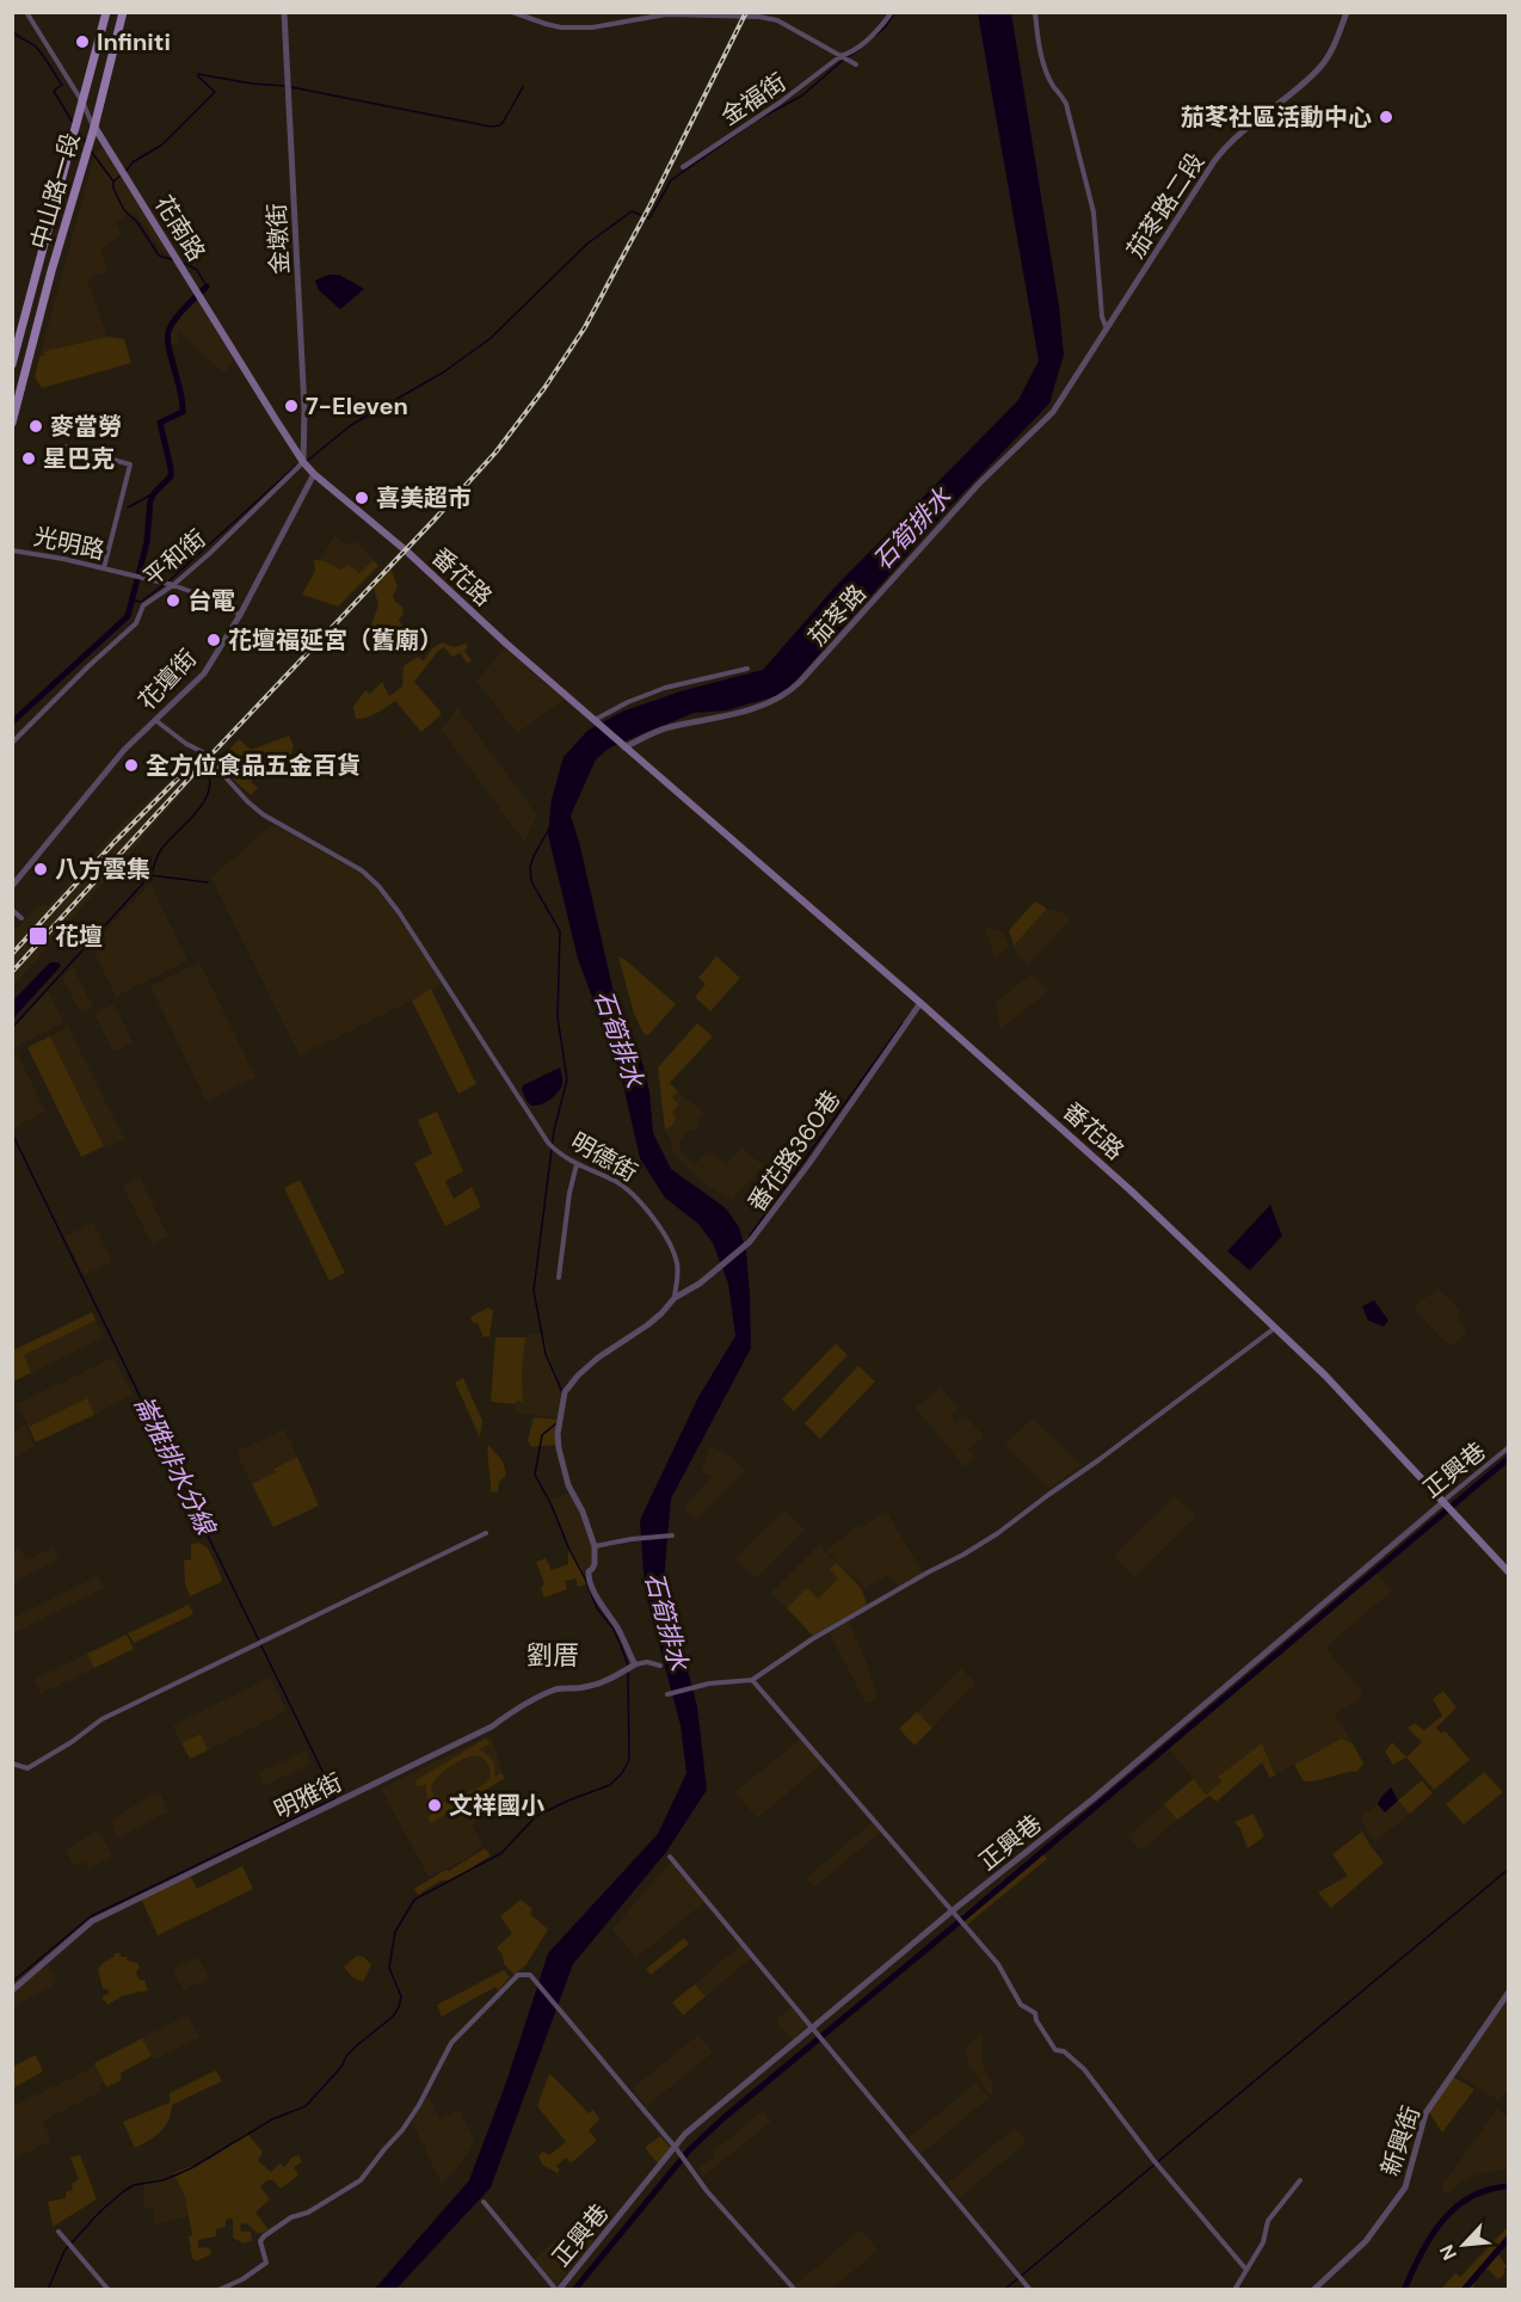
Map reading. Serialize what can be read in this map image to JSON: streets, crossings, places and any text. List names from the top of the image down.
{
  "streets": {
    "main road": ["中山路一段", "花南路", "番花路"],
    "street": [
      "金福街",
      "茄苳路二段",
      "金墩街",
      "光明路",
      "平和街",
      "茄苳路",
      "花壇街",
      "番花路360巷",
      "明德街",
      "正興巷",
      "明雅街",
      "新興街"
    ]
  },
  "crossings": [
    ["中山路一段", "花南路"],
    ["茄苳路二段", "茄苳路"],
    ["花南路", "金墩街"],
    ["花南路", "平和街"],
    ["花南路", "番花路"],
    ["金墩街", "平和街"],
    ["金墩街", "番花路"],
    ["光明路", "平和街"],
    ["光明路", "花壇街"],
    ["平和街", "番花路"],
    ["番花路", "茄苳路"],
    ["番花路", "花壇街"],
    ["番花路", "番花路360巷"],
    ["番花路", "正興巷"],
    ["花壇街", "明德街"],
    ["番花路360巷", "明德街"]
  ],
  "districts": ["劉厝"],
  "water": ["石筍排水", "崙雅排水分線"],
  "places": {
    "other": [
      "Infiniti",
      "茄苳社區活動中心",
      "7-Eleven",
      "麥當勞",
      "星巴克",
      "喜美超市",
      "台電",
      "花壇福延宮（舊廟）",
      "全方位食品五金百貨",
      "八方雲集",
      "文祥國小"
    ],
    "transit": ["花壇"]
  },
  "north": "bottom left"
}
